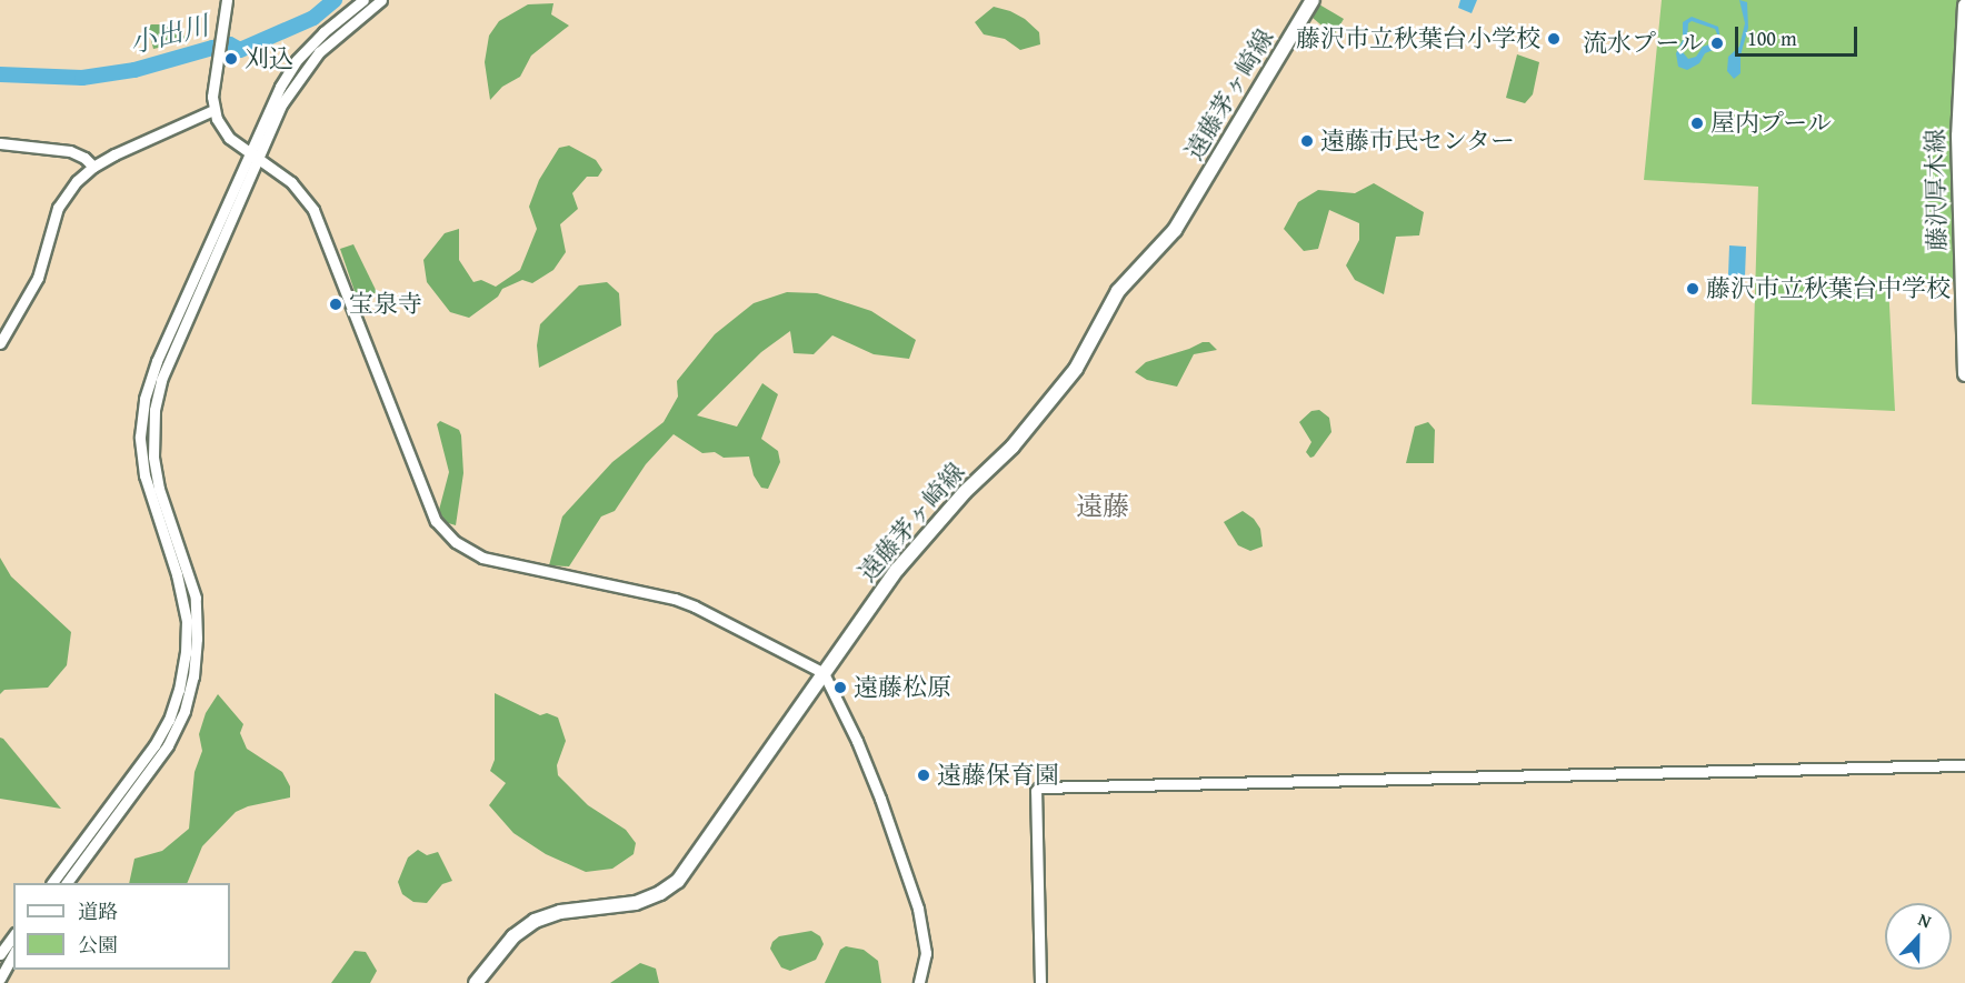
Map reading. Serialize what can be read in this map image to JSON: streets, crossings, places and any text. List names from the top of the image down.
{
  "streets": {
    "main road": ["遠藤茅ヶ崎線", "藤沢厚木線"]
  },
  "districts": ["遠藤"],
  "water": ["小出川"],
  "places": [
    "藤沢市立秋葉台小学校",
    "流水プール",
    "刈込",
    "屋内プール",
    "遠藤市民センター",
    "藤沢市立秋葉台中学校",
    "宝泉寺",
    "遠藤松原",
    "遠藤保育園"
  ],
  "legend": ["道路", "公園"],
  "scale_bar": "100 m",
  "north": "top"
}
